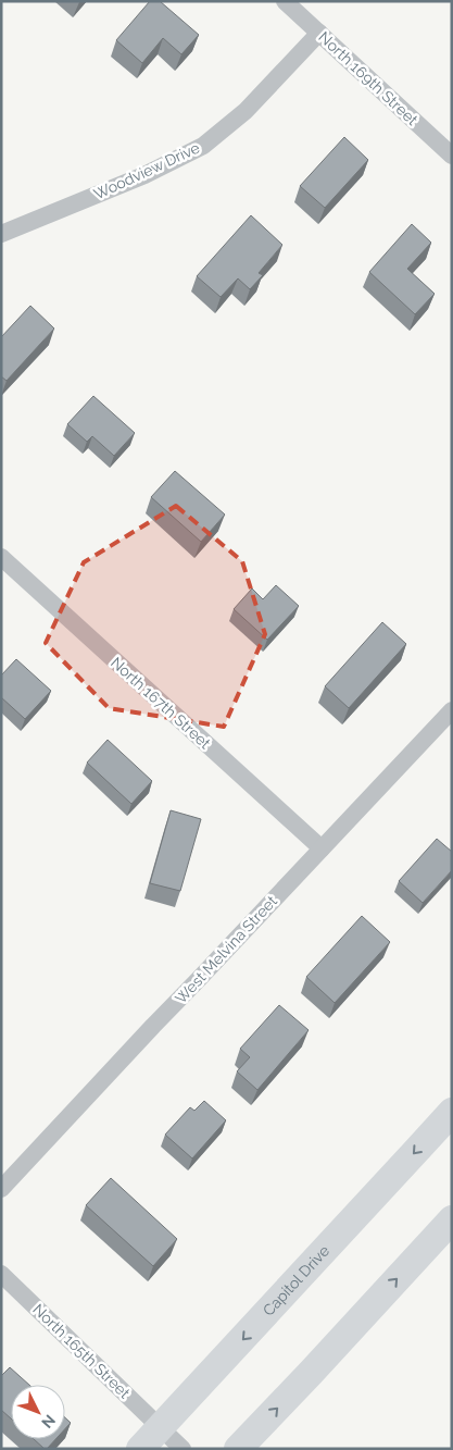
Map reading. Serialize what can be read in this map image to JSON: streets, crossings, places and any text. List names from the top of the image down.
{
  "streets": {
    "main road": ["Capitol Drive"],
    "street": [
      "North 169th Street",
      "Woodview Drive",
      "North 167th Street",
      "West Melvina Street",
      "North 165th Street"
    ]
  },
  "crossings": [
    ["North 169th Street", "Woodview Drive"],
    ["North 167th Street", "West Melvina Street"],
    ["Capitol Drive", "North 165th Street"]
  ],
  "north": "bottom right"
}
